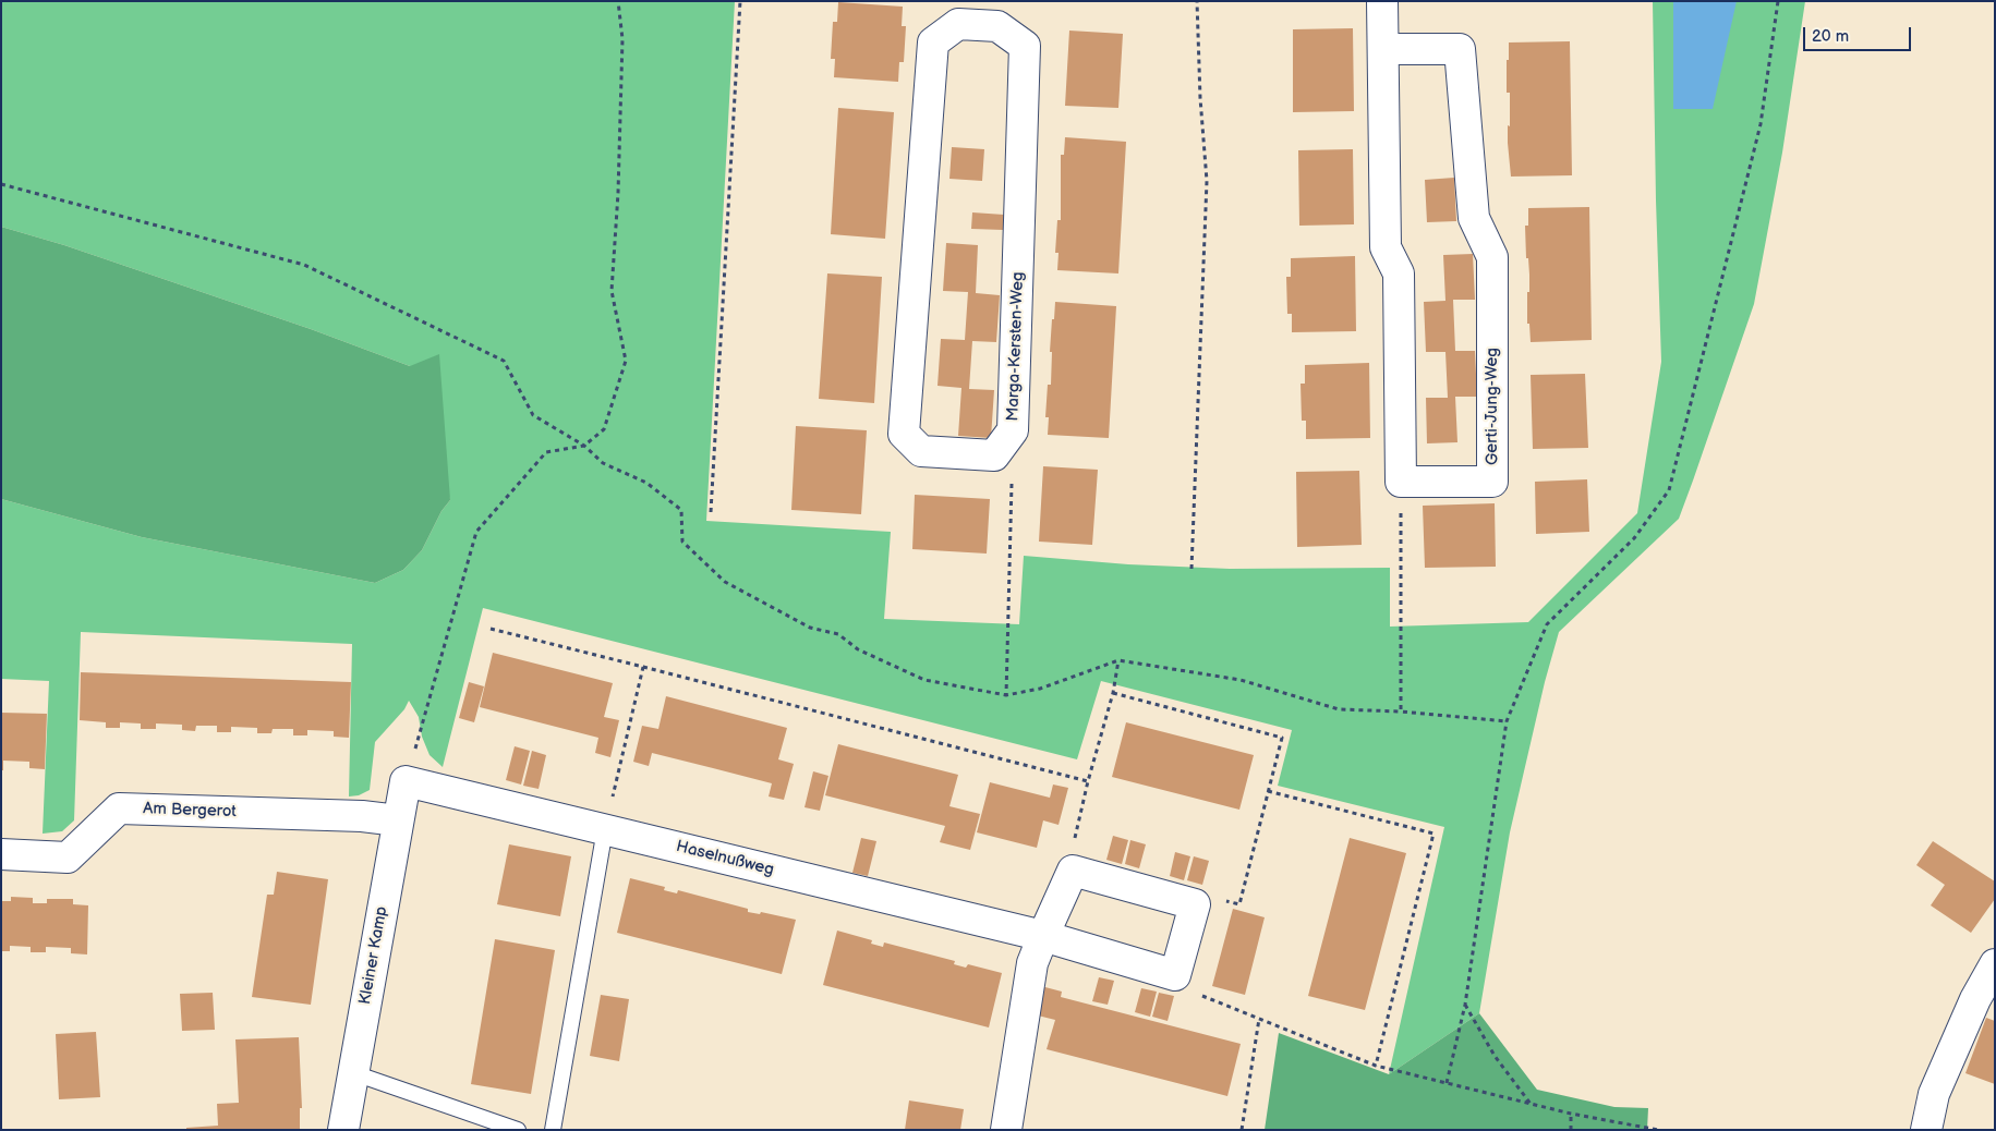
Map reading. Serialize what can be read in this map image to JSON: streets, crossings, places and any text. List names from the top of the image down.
{
  "streets": {
    "street": [
      "Marga-Kersten-Weg",
      "Gerti-Jung-Weg",
      "Am Bergerot",
      "Haselnußweg",
      "Kleiner Kamp"
    ]
  },
  "crossings": [
    ["Am Bergerot", "Kleiner Kamp"],
    ["Haselnußweg", "Kleiner Kamp"]
  ],
  "scale_bar": "20 m"
}
